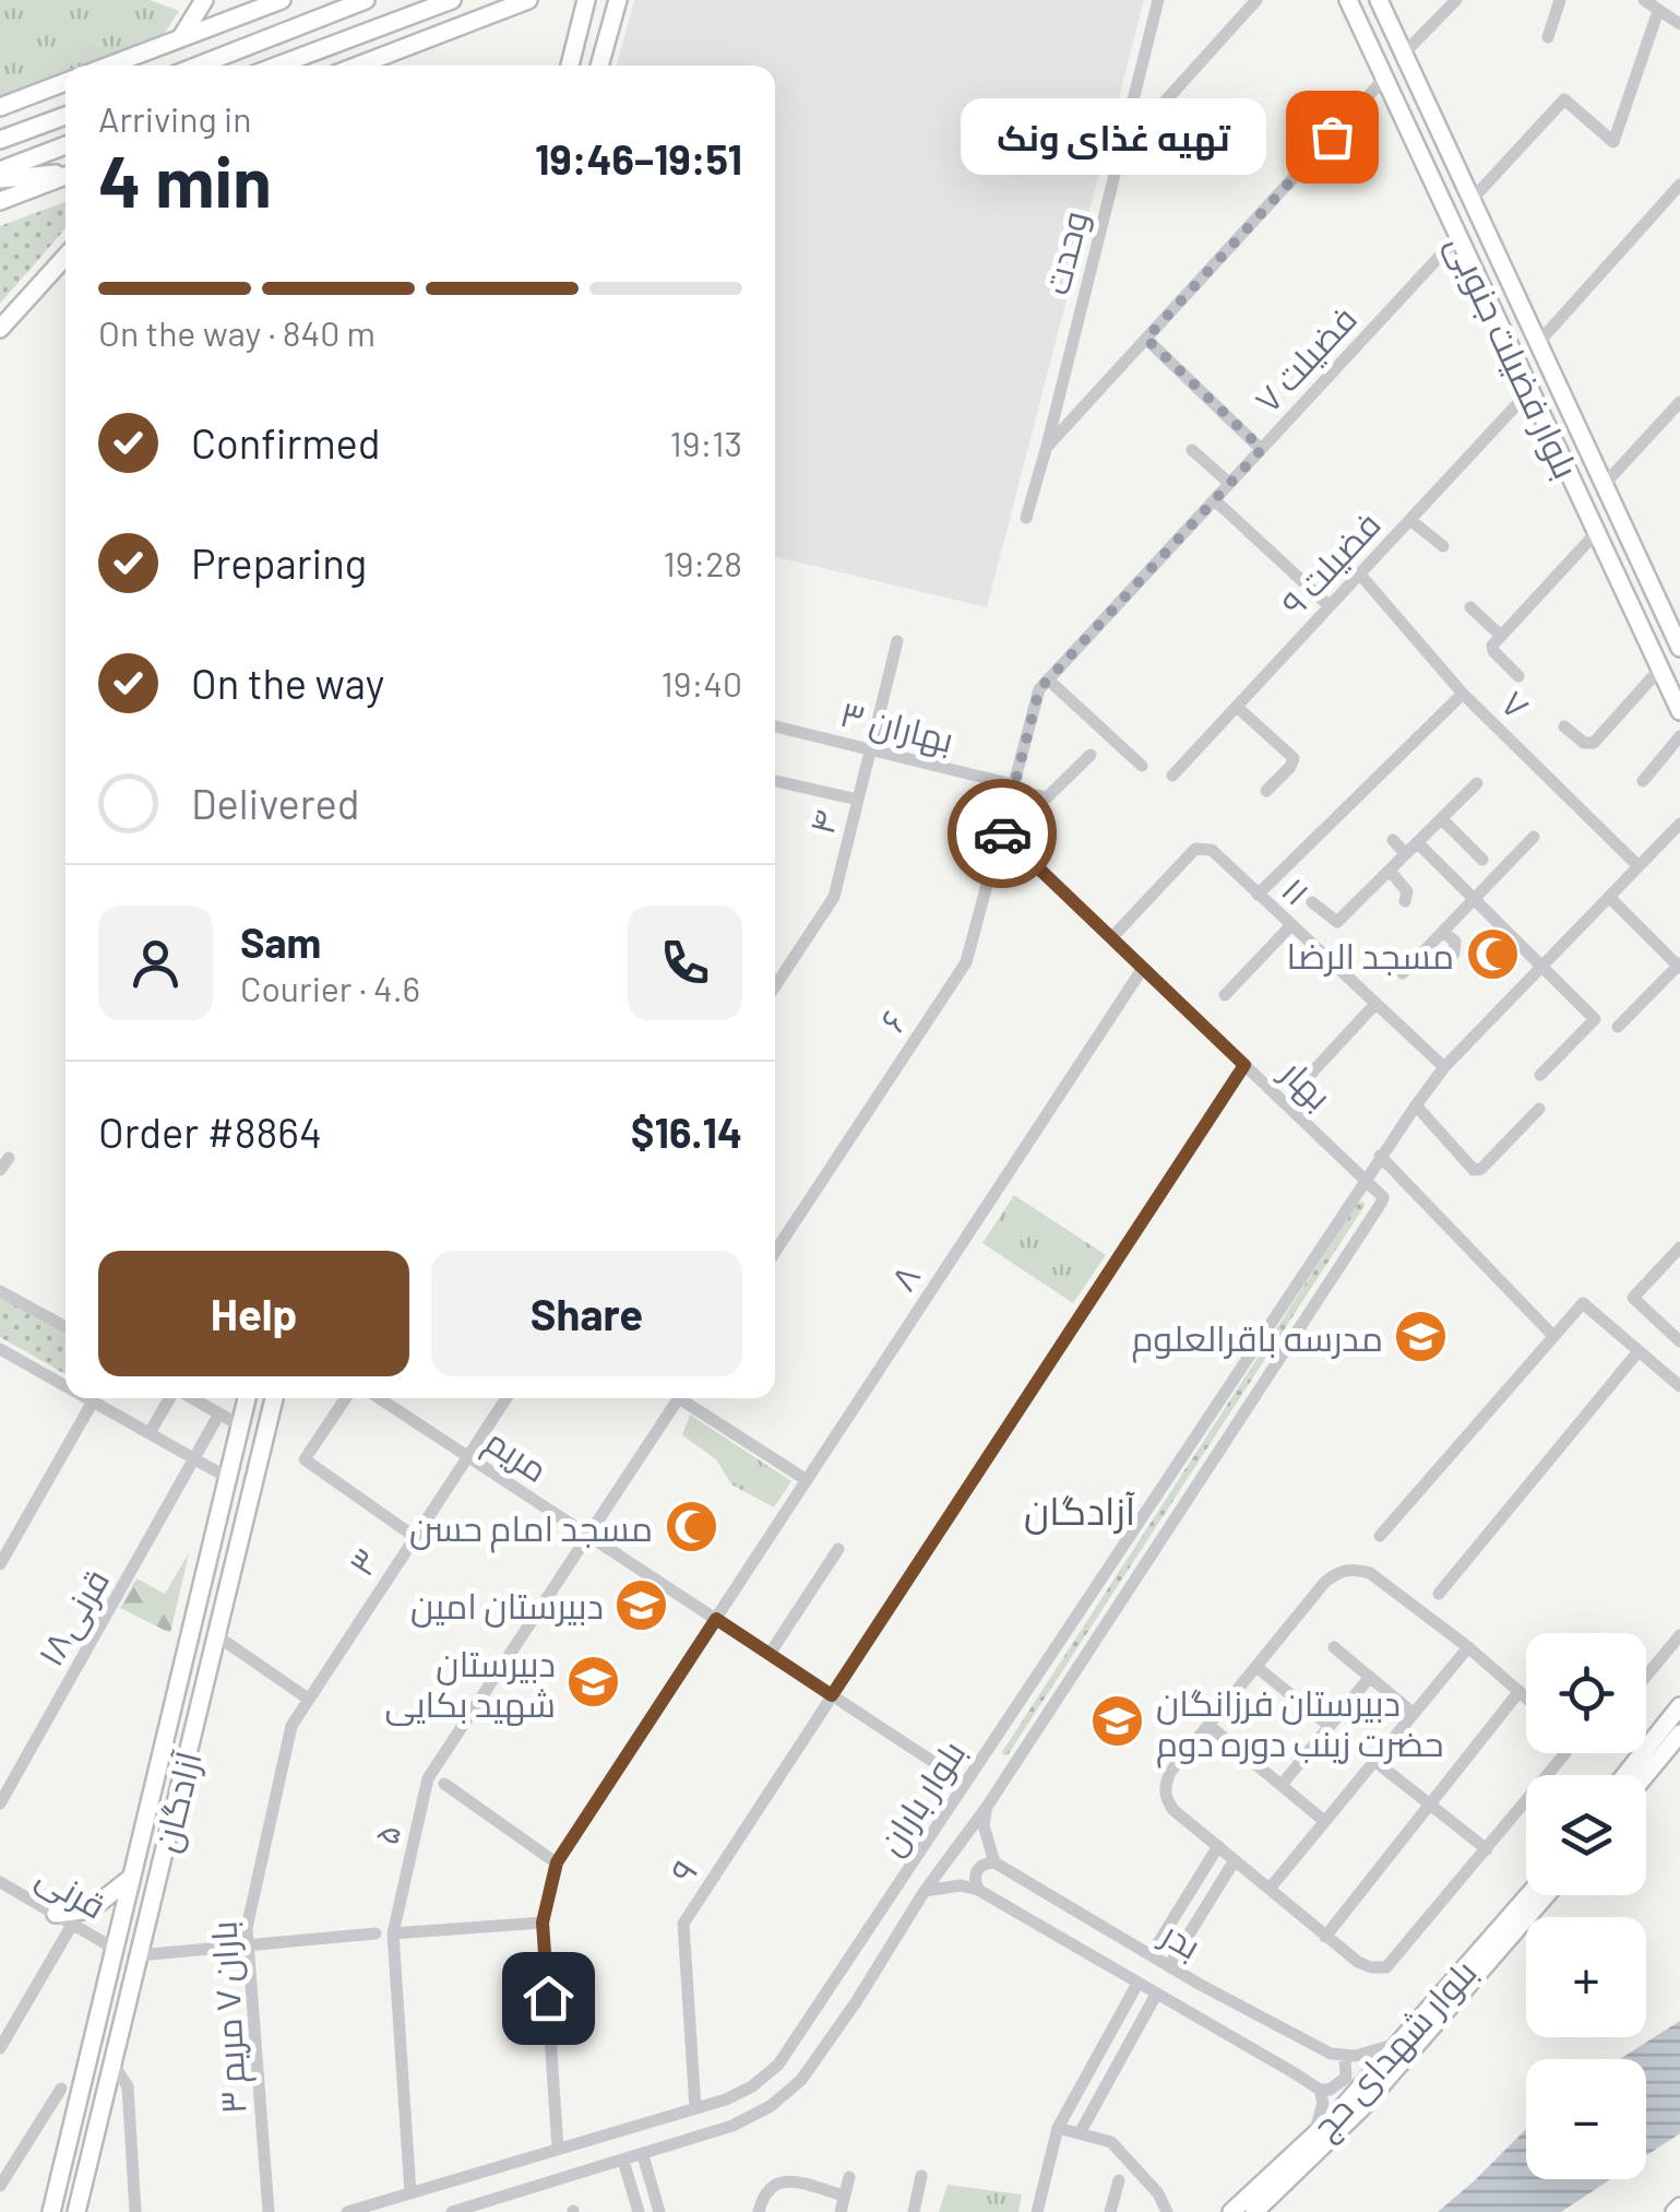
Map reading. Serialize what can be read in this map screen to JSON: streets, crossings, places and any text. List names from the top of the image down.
{
  "streets": {
    "main road": ["بلوار فضیلت جنوبی", "آزادگان", "بلوار شهدای حج"],
    "street": [
      "وحدت",
      "فضیلت ۷",
      "فضیلت ۹",
      "۷",
      "بهاران ۳",
      "۴",
      "۱۱",
      "۶",
      "بهار",
      "۸",
      "مریم",
      "۳",
      "قرنی۱۸",
      "بلوار باران",
      "۵",
      "۹",
      "قرنی",
      "بدر",
      "باران ۷ مریم ۳"
    ]
  },
  "crossings": [
    ["بلوار فضیلت جنوبی", "فضیلت ۷"],
    ["بلوار فضیلت جنوبی", "فضیلت ۹"],
    ["فضیلت ۷", "بهاران ۳"],
    ["فضیلت ۷", "۶"],
    ["فضیلت ۹", "۷"],
    ["۷", "بلوار باران"],
    ["بهاران ۳", "۴"],
    ["بهاران ۳", "۶"],
    ["۱۱", "بهار"],
    ["۱۱", "بلوار باران"],
    ["۶", "بهار"],
    ["بهار", "۸"],
    ["بهار", "بلوار باران"],
    ["بهار", "۹"],
    ["۸", "مریم"],
    ["مریم", "۳"],
    ["مریم", "بلوار باران"],
    ["مریم", "۵"],
    ["مریم", "۹"],
    ["۳", "باران ۷ مریم ۳"],
    ["بلوار باران", "۵"],
    ["بلوار باران", "۹"],
    ["آزادگان", "قرنی"]
  ],
  "districts": ["آزادگان"],
  "places": {
    "other": ["تهیه غذای ونک"],
    "mosque": ["مسجد الرضا", "مسجد امام حسن"],
    "school or university": [
      "مدرسه باقرالعلوم",
      "دبیرستان امین",
      "دبیرستان شهید بکایی",
      "دبیرستان فرزانگان حضرت زینب دوره دوم"
    ]
  },
  "page": {
    "heading": ["4 min", "Arriving in", "19:46–19:51"],
    "panel": [
      "Sam",
      "Courier · 4.6",
      "Order #8864",
      "$16.14"
    ],
    "bubble": "تهیه غذای ونک",
    "bar": "On the way · 840 m",
    "list": [
      ["Confirmed", "19:13"],
      ["Preparing", "19:28"],
      ["On the way", "19:40"],
      "Delivered"
    ],
    "buttons": ["Help", "Share"],
    "map_buttons": ["+", "−"]
  }
}
